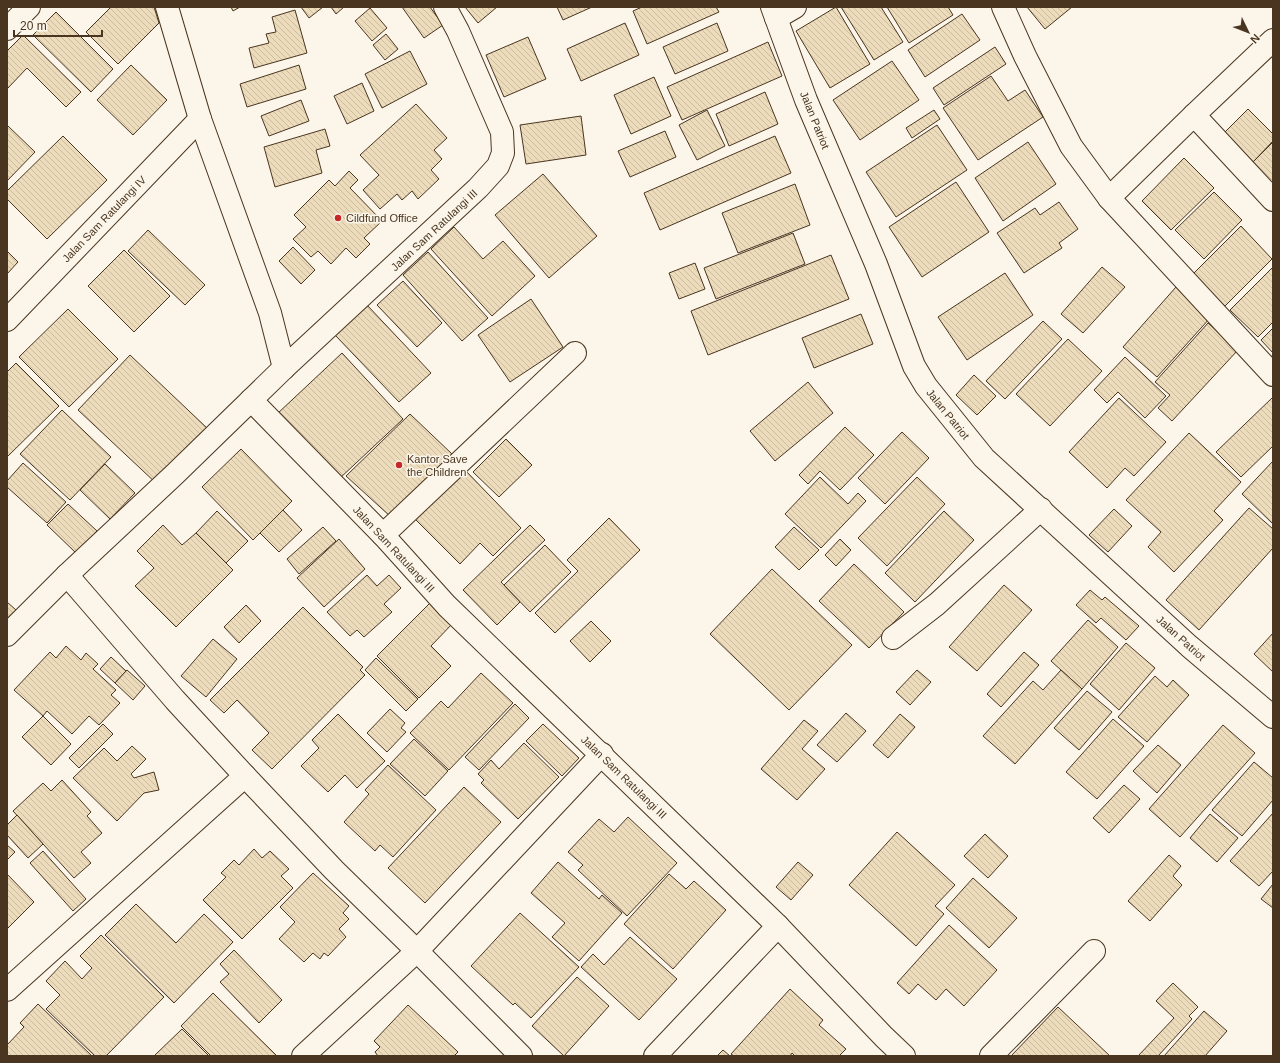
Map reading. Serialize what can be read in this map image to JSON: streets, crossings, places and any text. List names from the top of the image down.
{
  "streets": {
    "street": ["Jalan Patriot", "Jalan Sam Ratulangi IV", "Jalan Sam Ratulangi III"]
  },
  "places": ["Cildfund Office", "Kantor Save the Children"],
  "scale_bar": "20 m",
  "north": "bottom right"
}
